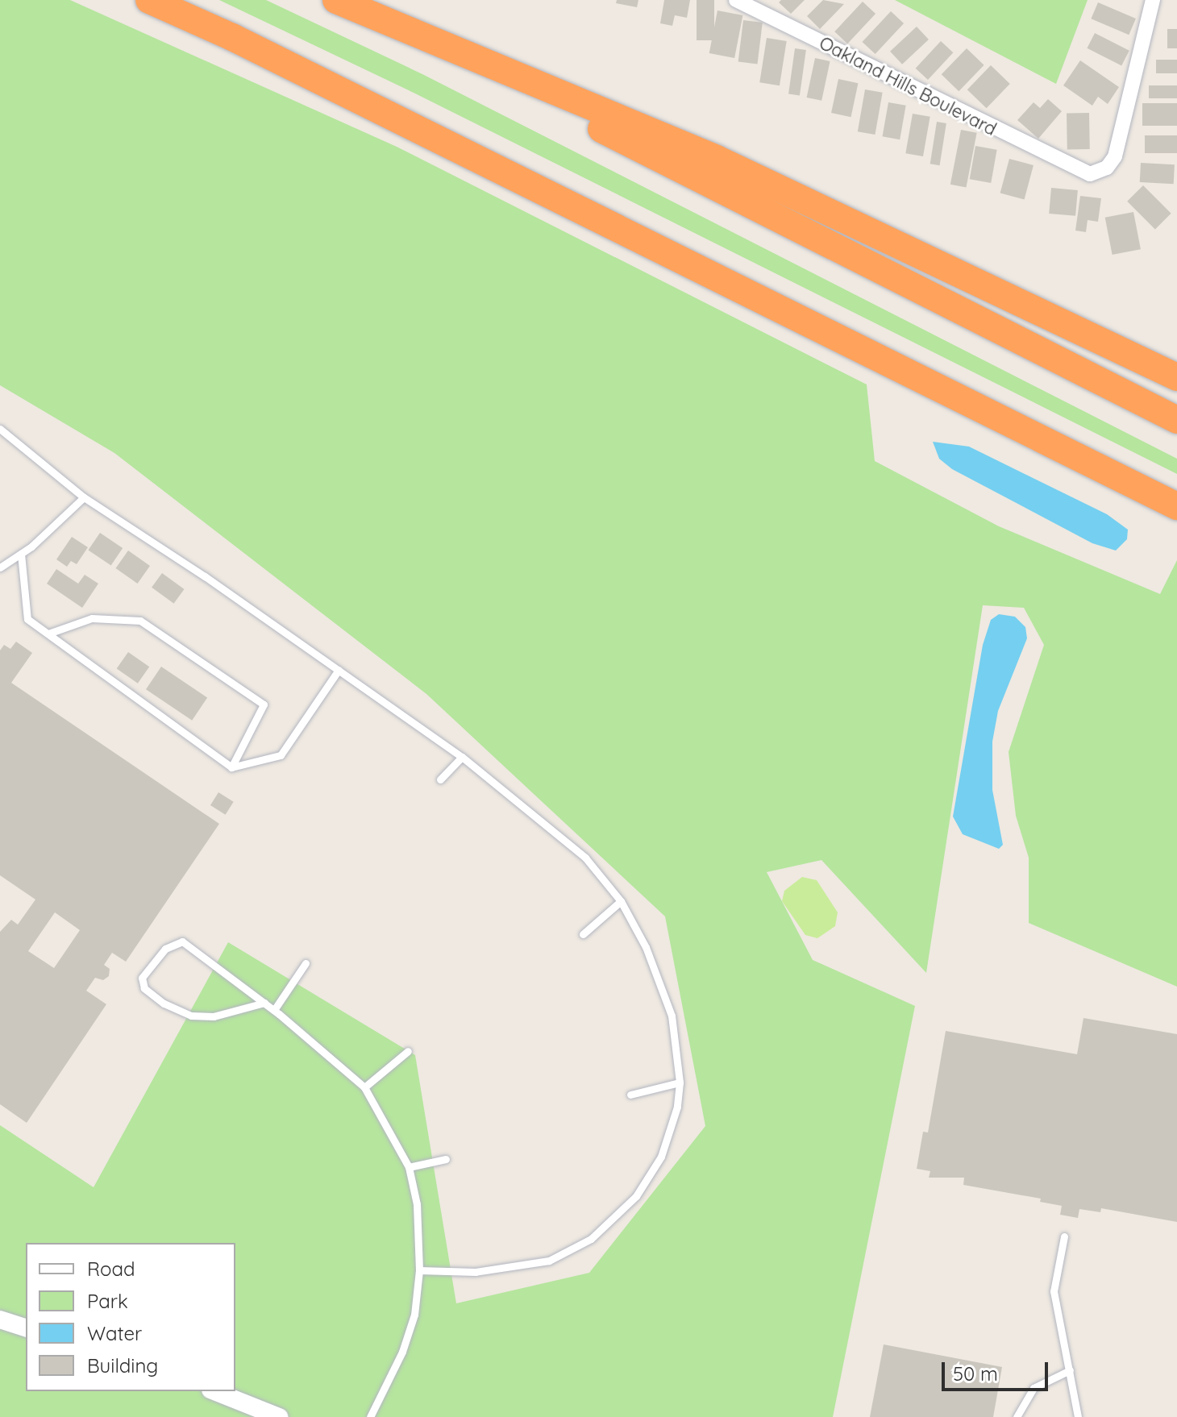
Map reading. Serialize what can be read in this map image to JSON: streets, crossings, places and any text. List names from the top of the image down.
{
  "streets": {
    "street": ["Oakland Hills Boulevard"]
  },
  "legend": [
    "Road",
    "Park",
    "Water",
    "Building"
  ],
  "scale_bar": "50 m"
}
